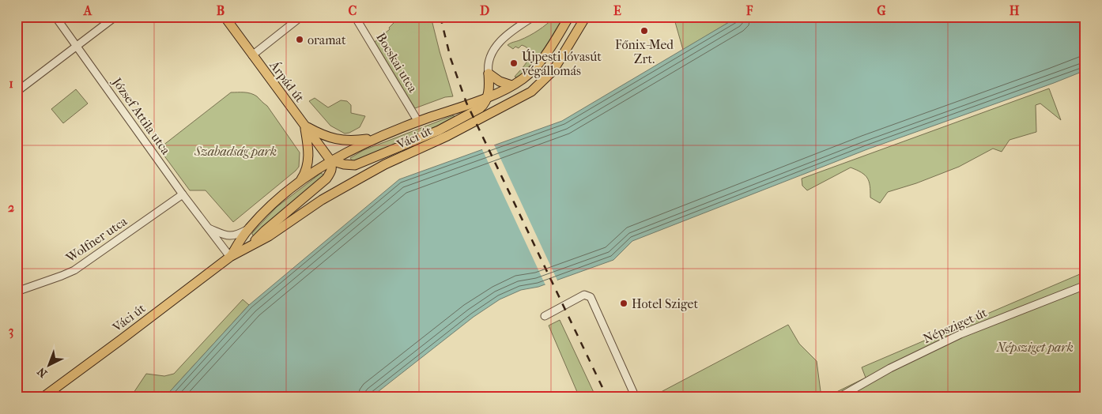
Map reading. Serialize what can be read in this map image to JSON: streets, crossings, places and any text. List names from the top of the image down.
{
  "streets": {
    "main road": ["Árpád út", "Váci út"],
    "street": [
      "Bocskai utca",
      "József Attila utca",
      "Wolfner utca",
      "Népsziget út"
    ]
  },
  "crossings": [
    ["Bocskai utca", "Váci út"],
    ["Árpád út", "Váci út"],
    ["József Attila utca", "Váci út"],
    ["József Attila utca", "Wolfner utca"]
  ],
  "parks": ["Szabadság park", "Népsziget park"],
  "places": [
    "Főnix-Med Zrt.",
    "oramat",
    "Újpesti lóvasút végállomás",
    "Hotel Sziget"
  ],
  "north": "bottom left",
  "grid": {
    "columns": [
      "A",
      "B",
      "C",
      "D",
      "E",
      "F",
      "G",
      "H"
    ],
    "rows": ["1", "2", "3"]
  }
}
